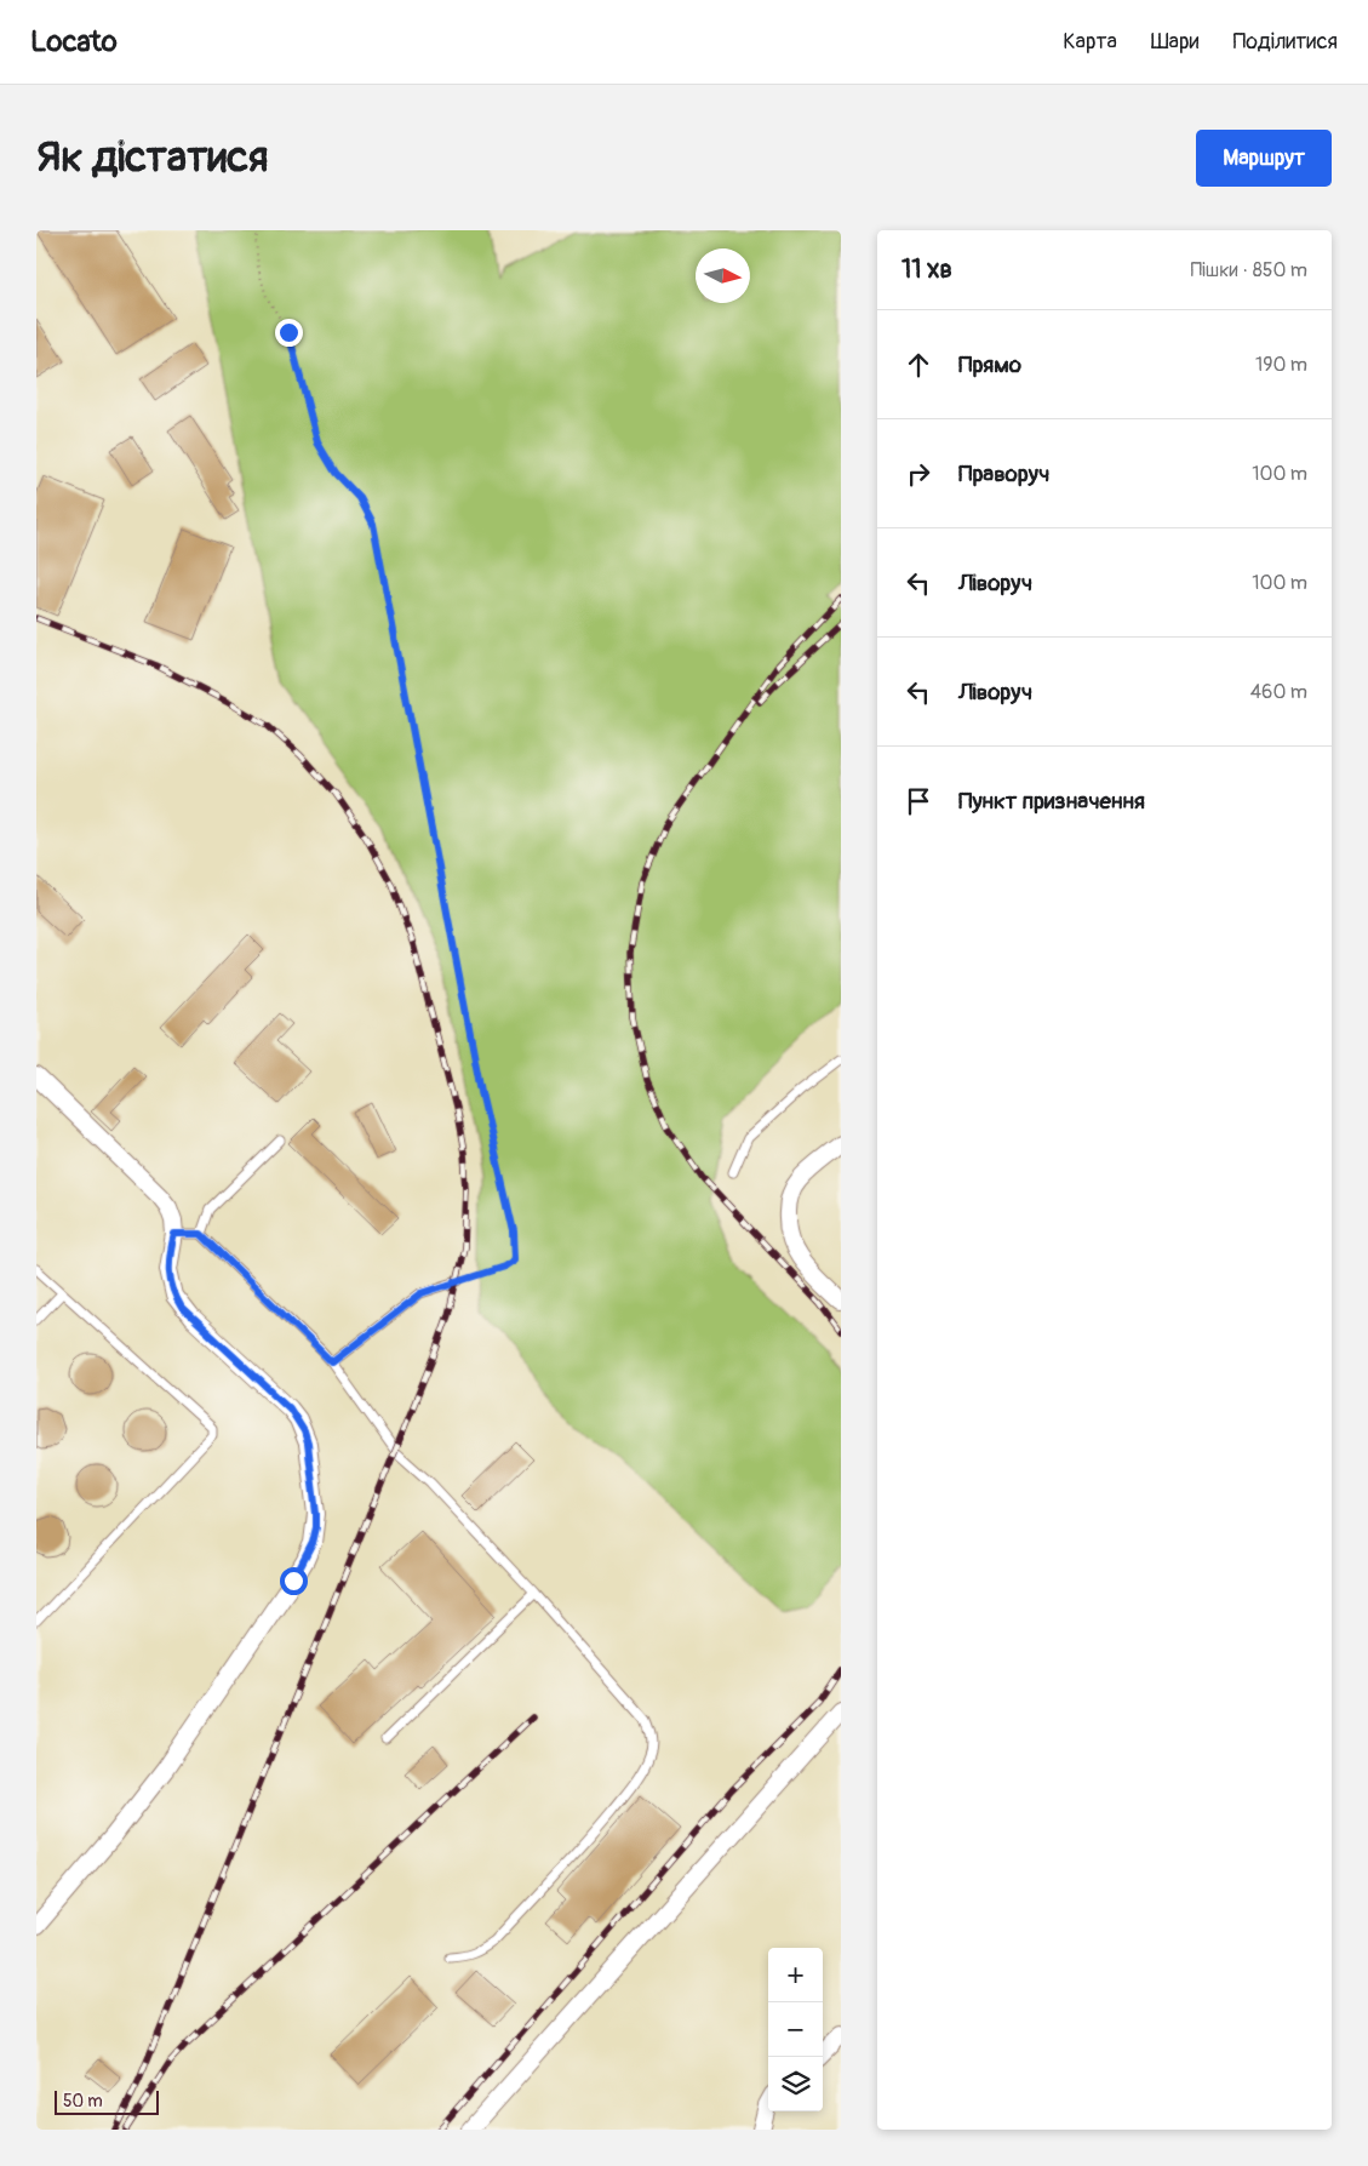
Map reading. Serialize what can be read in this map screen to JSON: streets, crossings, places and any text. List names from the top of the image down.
{
  "scale_bar": "50 m",
  "north": "right",
  "page": {
    "header": "Locato",
    "nav": ["Карта", "Шари", "Поділитися"],
    "buttons": "Маршрут",
    "title": "Як дістатися",
    "heading": ["11 хв", "Пішки · 850 m"],
    "list": [
      ["Прямо", "190 m"],
      ["Праворуч", "100 m"],
      ["Ліворуч", "100 m"],
      ["Ліворуч", "460 m"],
      "Пункт призначення"
    ],
    "map_buttons": ["+", "−"],
    "scale": "50 m"
  }
}
